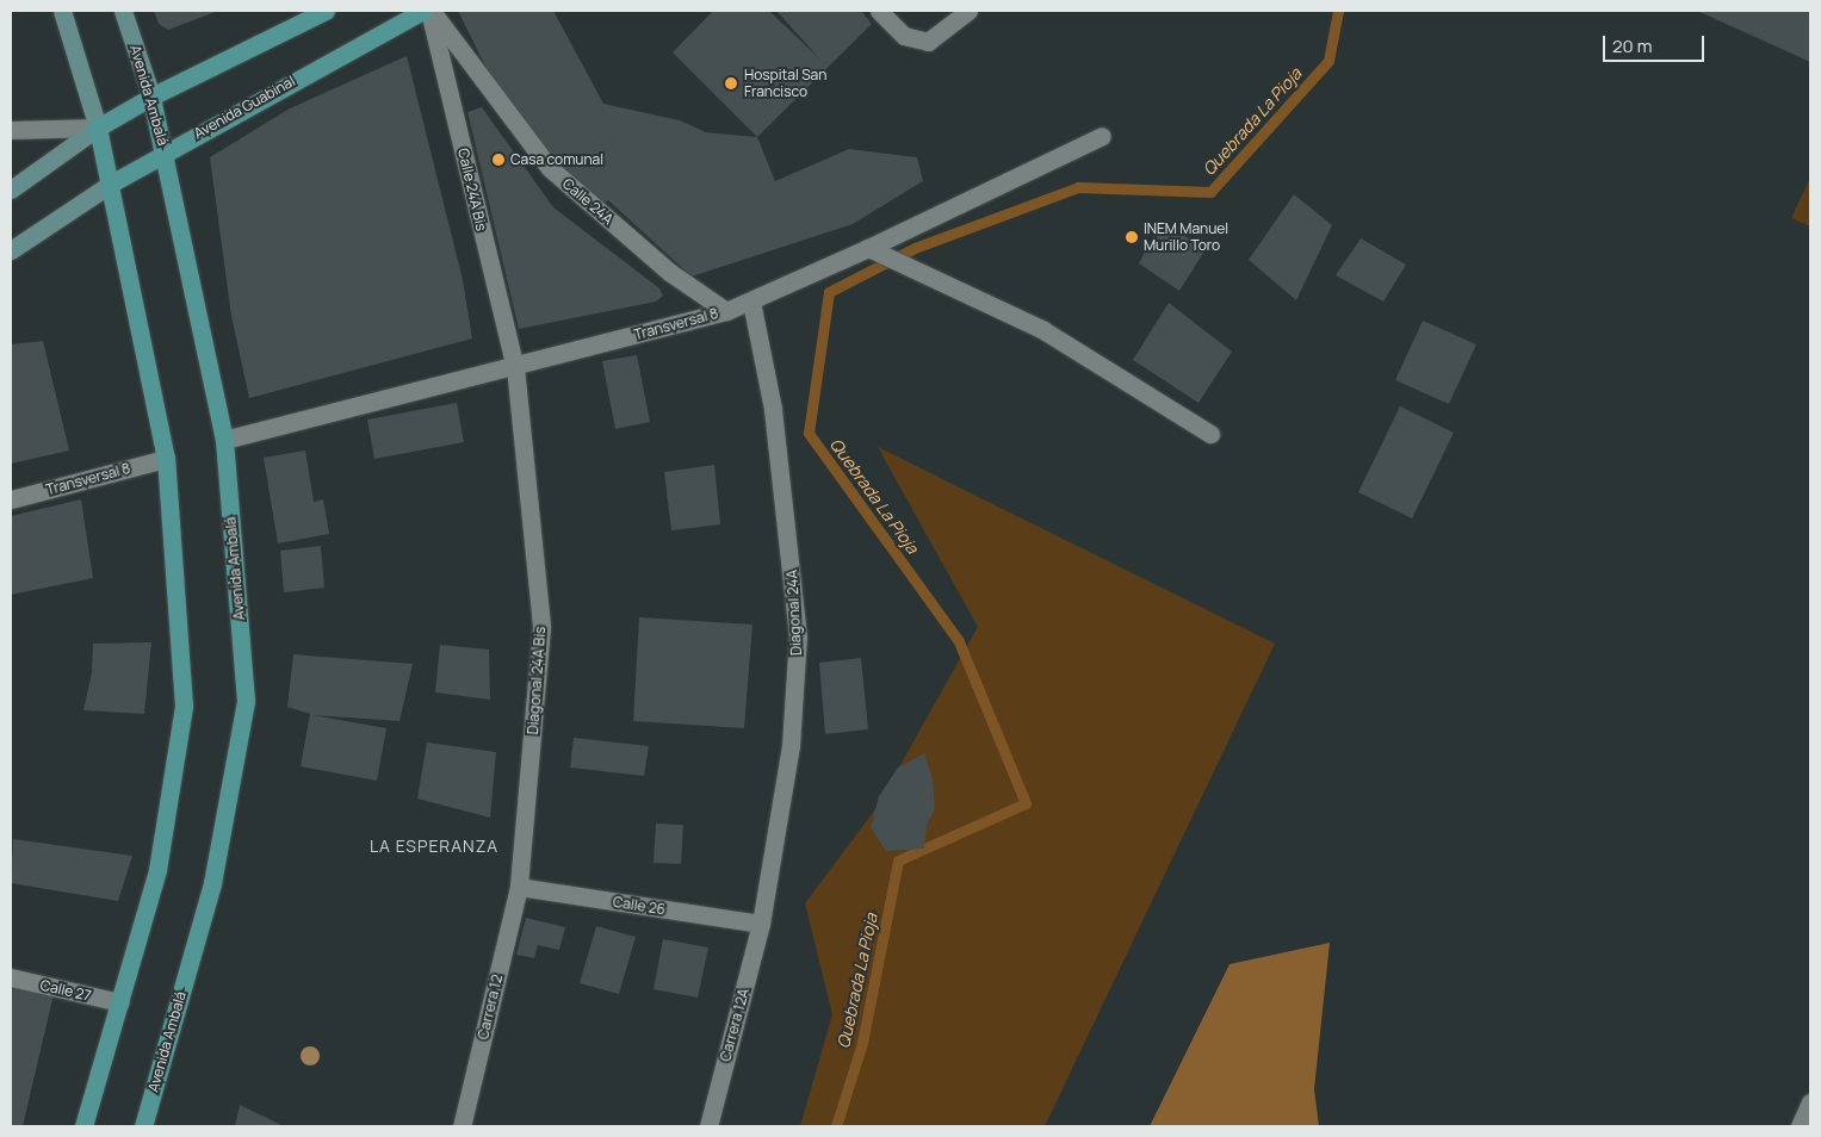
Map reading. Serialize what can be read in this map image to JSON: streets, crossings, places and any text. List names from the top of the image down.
{
  "streets": {
    "main road": ["Avenida Ambalá", "Avenida Guabinal"],
    "street": [
      "Calle 24A Bis",
      "Calle 24A",
      "Transversal 8",
      "Diagonal 24A",
      "Diagonal 24A Bis",
      "Calle 26",
      "Calle 27",
      "Carrera 12",
      "Carrera 12A"
    ]
  },
  "crossings": [
    ["Avenida Ambalá", "Avenida Guabinal"],
    ["Avenida Ambalá", "Transversal 8"],
    ["Calle 24A Bis", "Calle 24A"],
    ["Calle 24A Bis", "Transversal 8"],
    ["Calle 24A Bis", "Diagonal 24A Bis"],
    ["Calle 24A", "Transversal 8"],
    ["Transversal 8", "Diagonal 24A"],
    ["Transversal 8", "Diagonal 24A Bis"],
    ["Diagonal 24A", "Calle 26"],
    ["Diagonal 24A", "Carrera 12A"],
    ["Diagonal 24A Bis", "Calle 26"],
    ["Diagonal 24A Bis", "Carrera 12"],
    ["Calle 26", "Carrera 12"],
    ["Calle 26", "Carrera 12A"]
  ],
  "districts": ["LA ESPERANZA"],
  "water": ["Quebrada La Pioja"],
  "places": ["Hospital San Francisco", "Casa comunal", "INEM Manuel Murillo Toro"],
  "scale_bar": "20 m"
}
